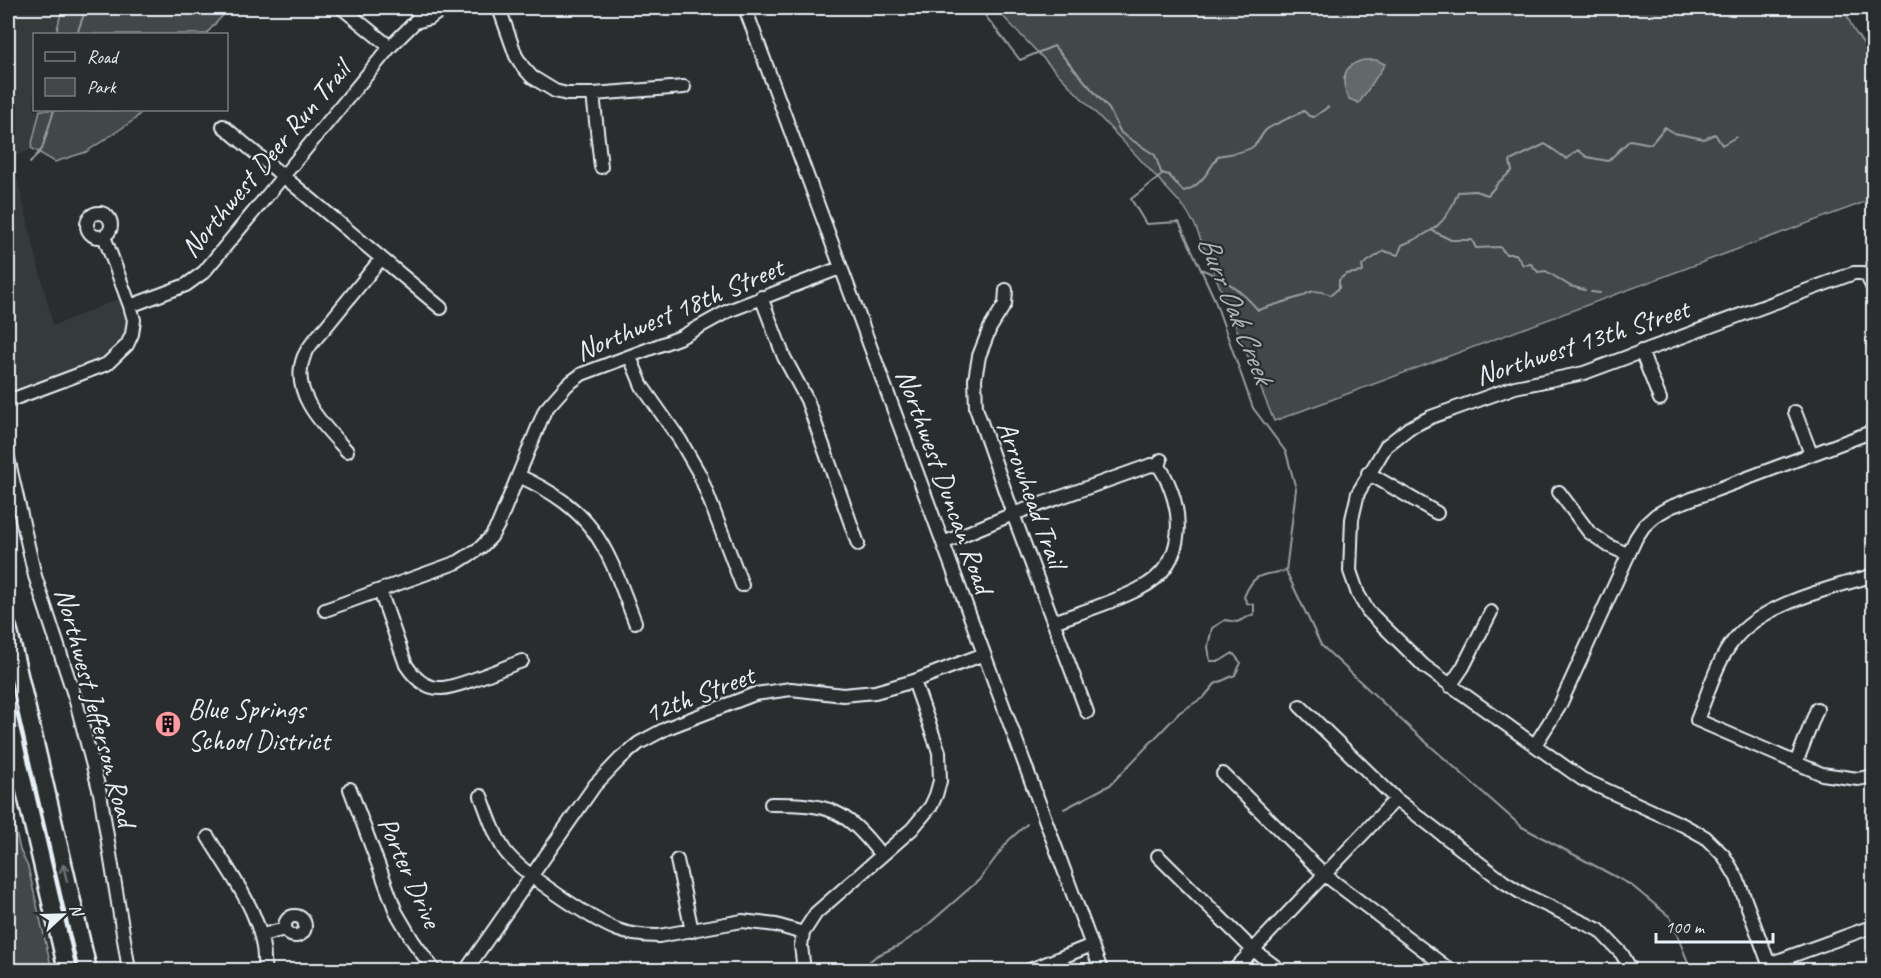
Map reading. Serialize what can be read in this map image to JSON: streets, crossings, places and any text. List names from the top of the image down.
{
  "streets": {
    "street": [
      "Northwest Deer Run Trail",
      "Northwest 18th Street",
      "Northwest 13th Street",
      "Northwest Duncan Road",
      "Arrowhead Trail",
      "12th Street",
      "Northwest Jefferson Road",
      "Porter Drive"
    ]
  },
  "crossings": [
    ["Northwest 18th Street", "Northwest Duncan Road"],
    ["Northwest Duncan Road", "12th Street"]
  ],
  "water": ["Burr Oak Creek"],
  "places": {
    "building": ["Blue Springs School District"]
  },
  "legend": ["Road", "Park"],
  "scale_bar": "100 m",
  "north": "right"
}
